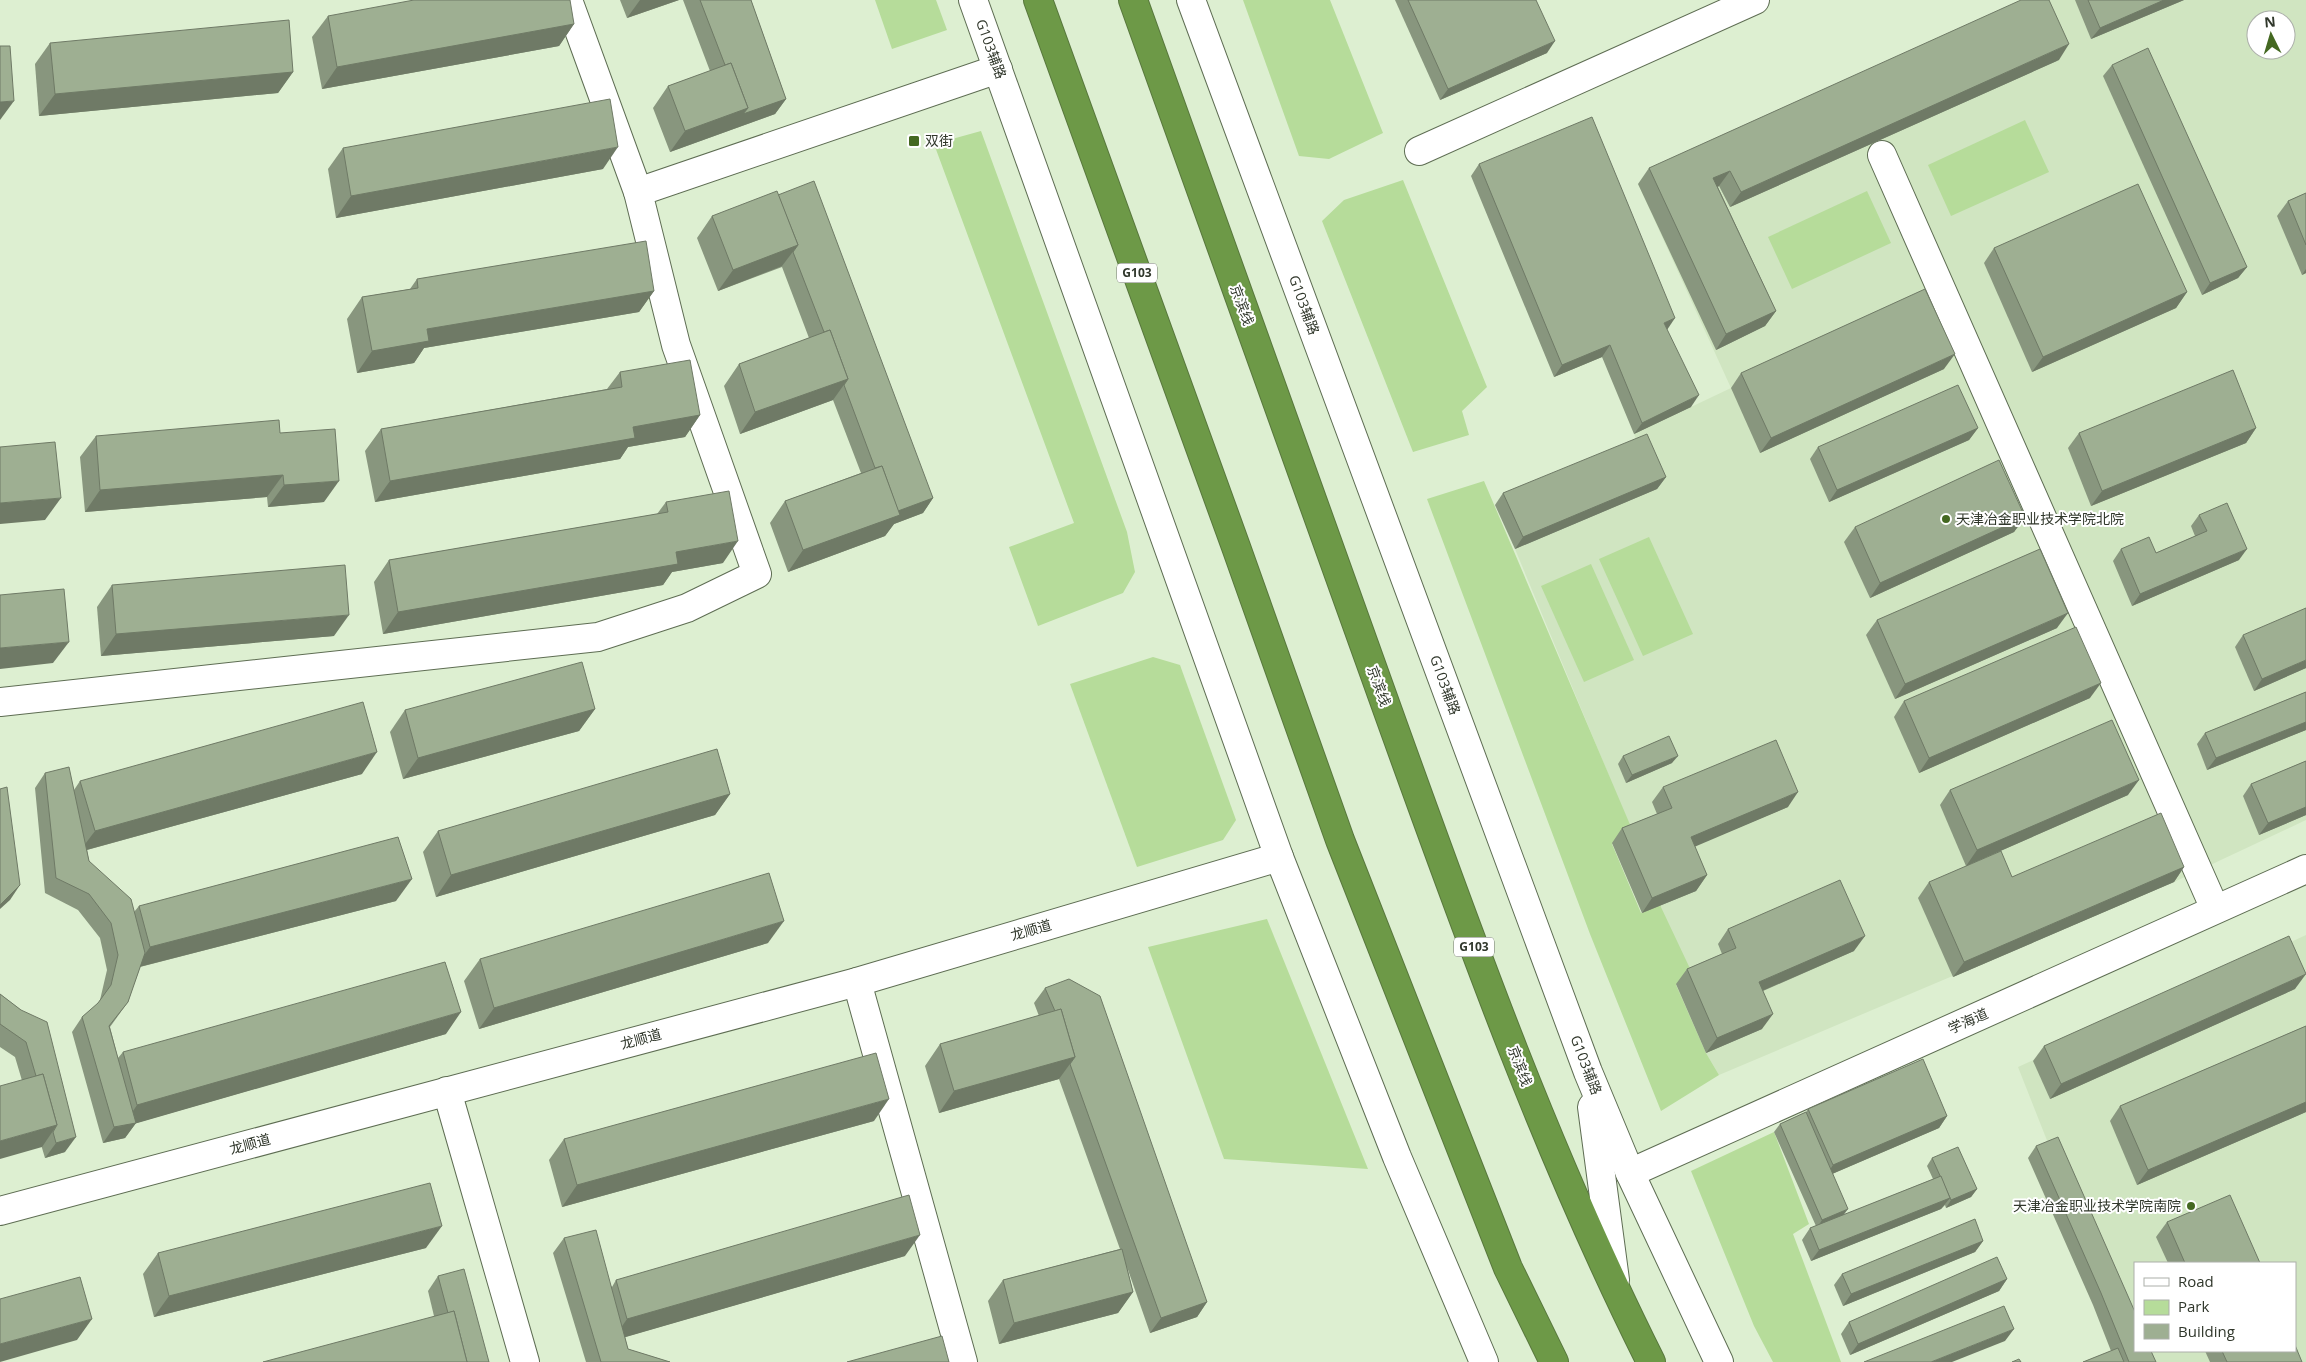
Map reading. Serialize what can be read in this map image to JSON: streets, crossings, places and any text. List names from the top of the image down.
{
  "streets": {
    "highway": ["G103", "京滨线"],
    "street": ["G103辅路", "龙顺道", "学海道"]
  },
  "crossings": [
    ["G103辅路", "龙顺道"],
    ["G103辅路", "学海道"]
  ],
  "places": {
    "transit": ["双街"],
    "other": ["天津冶金职业技术学院北院", "天津冶金职业技术学院南院"]
  },
  "legend": ["Road", "Park", "Building"],
  "north": "top"
}
